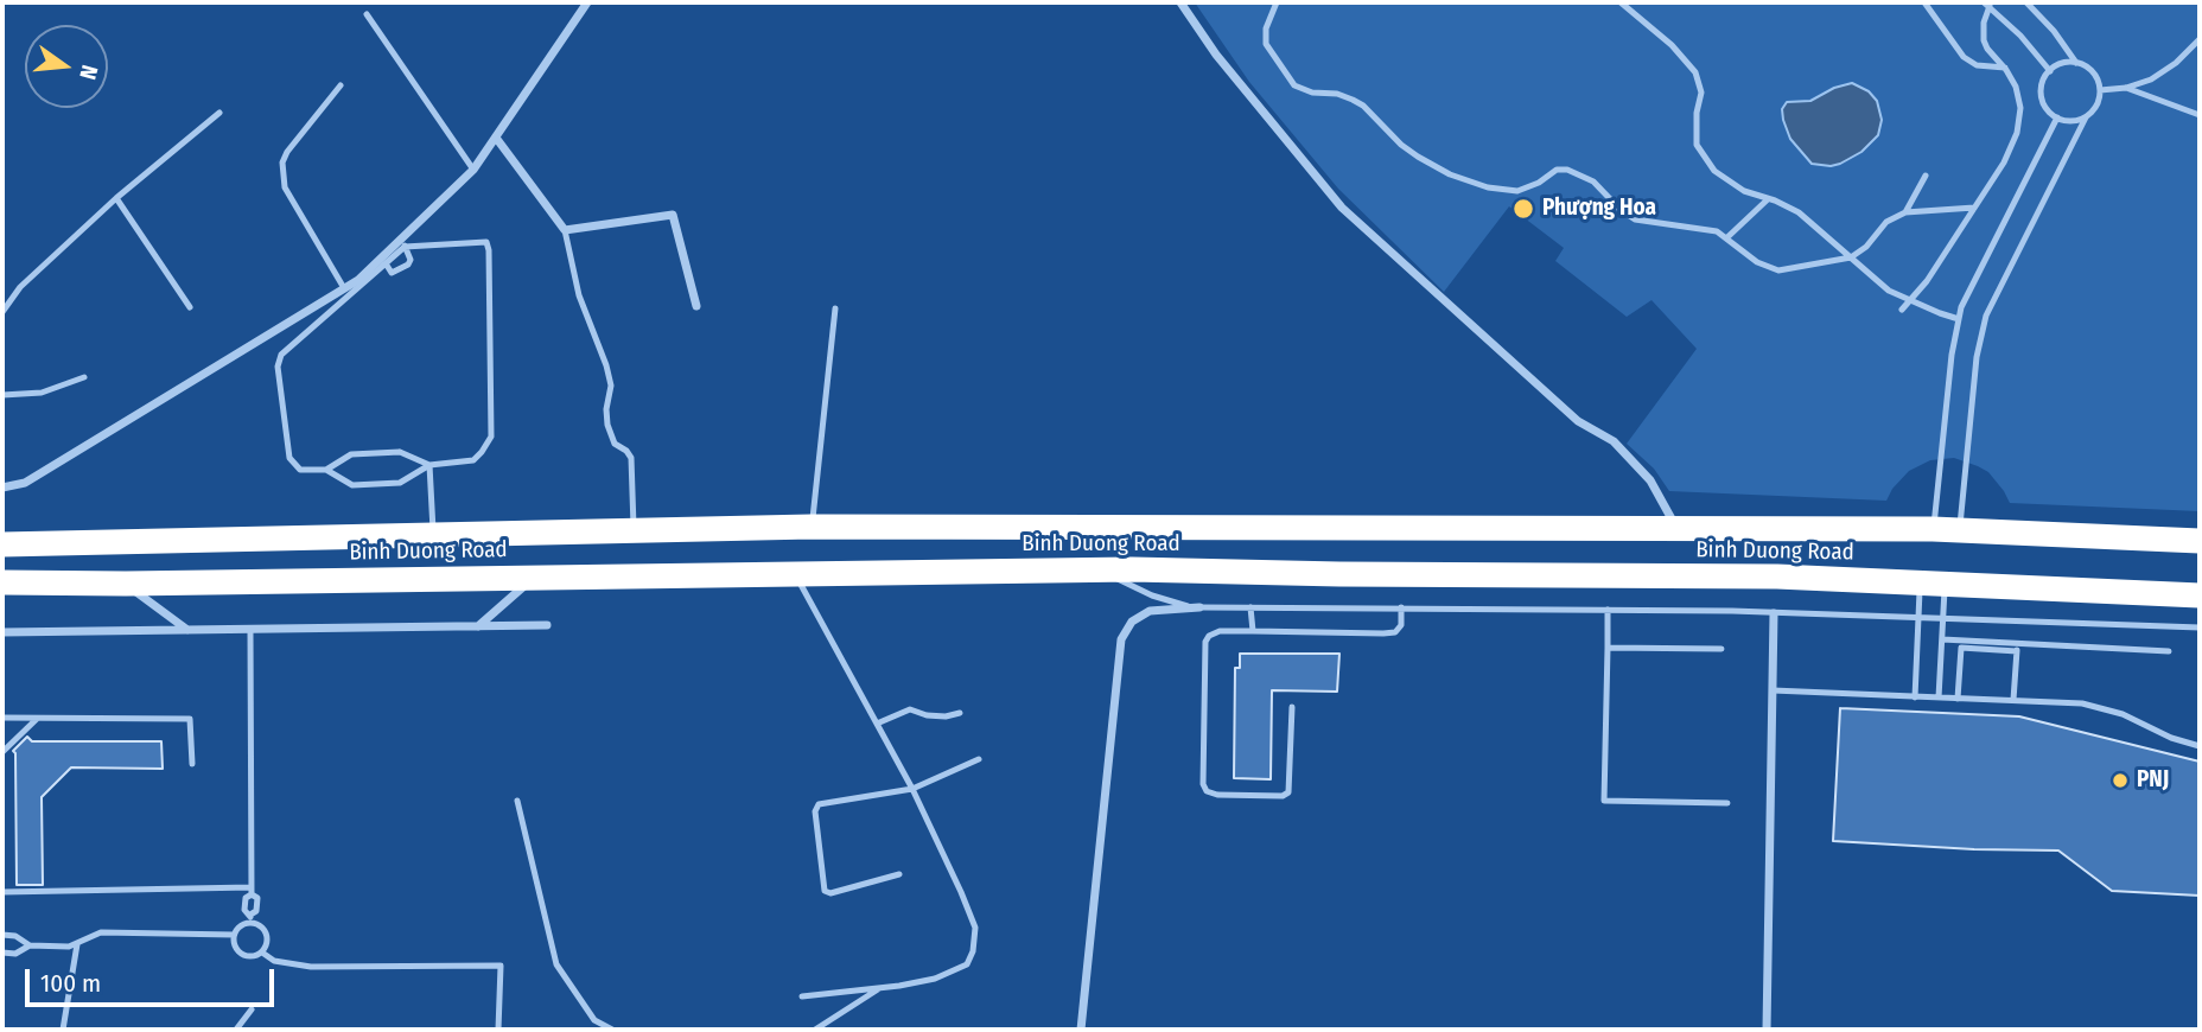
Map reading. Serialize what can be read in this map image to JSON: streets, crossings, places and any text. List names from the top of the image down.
{
  "streets": {
    "highway": ["Binh Duong Road"]
  },
  "places": ["Phượng Hoa", "PNJ"],
  "scale_bar": "100 m",
  "north": "right"
}
